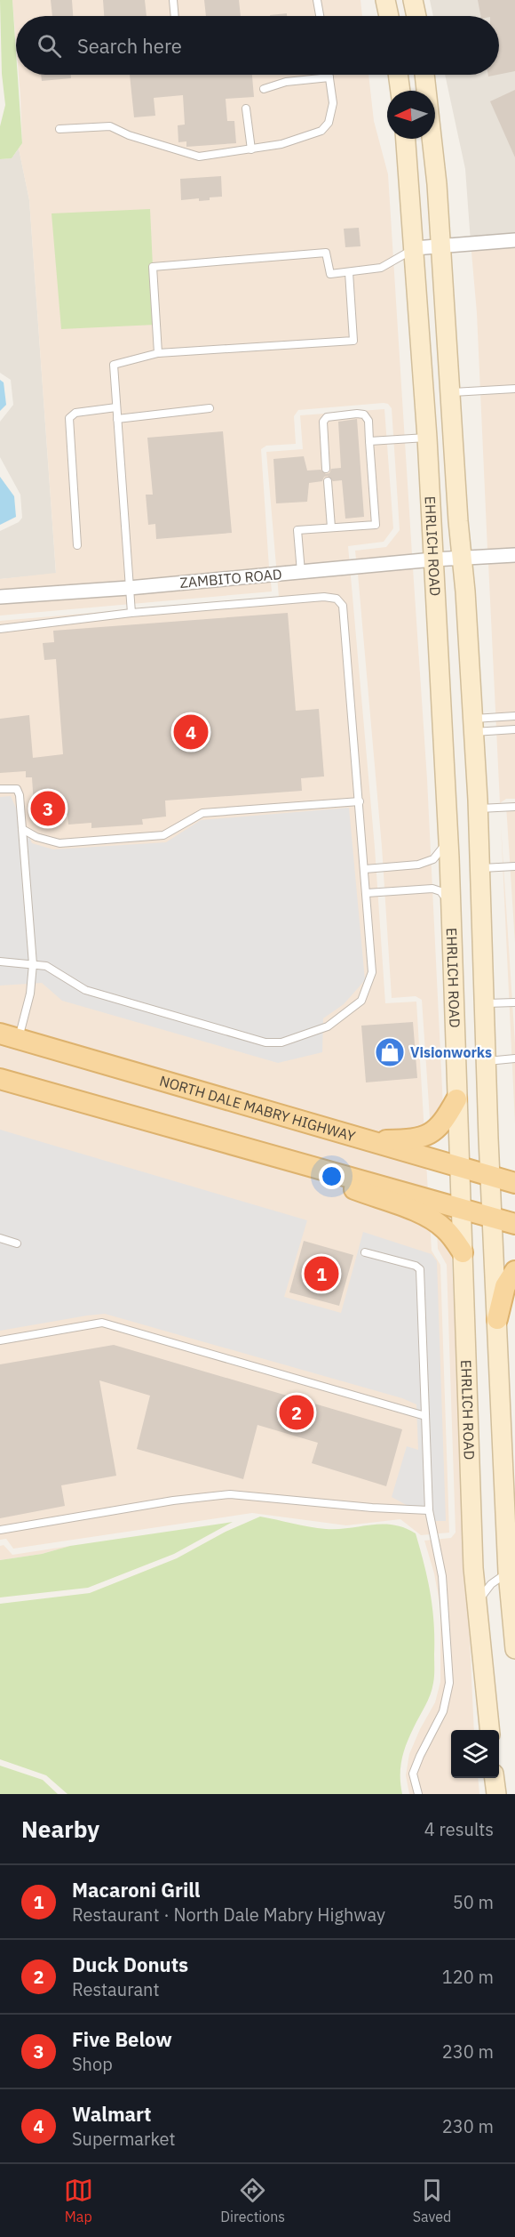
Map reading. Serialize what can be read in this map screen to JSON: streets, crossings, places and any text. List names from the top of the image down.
{
  "streets": {
    "main road": ["EHRLICH ROAD", "NORTH DALE MABRY HIGHWAY"],
    "street": ["ZAMBITO ROAD"]
  },
  "crossings": [
    ["EHRLICH ROAD", "ZAMBITO ROAD"],
    ["EHRLICH ROAD", "NORTH DALE MABRY HIGHWAY"]
  ],
  "places": {
    "shop": ["Visionworks"]
  },
  "north": "left",
  "page": {
    "search": "Search here",
    "pins": [
      "4",
      "3",
      "1",
      "2"
    ],
    "heading": ["Nearby", "4 results"],
    "list": [
      {
        "mark": "1",
        "name": "Macaroni Grill",
        "note": "Restaurant · North Dale Mabry Highway",
        "value": "50 m"
      },
      {
        "mark": "2",
        "name": "Duck Donuts",
        "note": "Restaurant",
        "value": "120 m"
      },
      {
        "mark": "3",
        "name": "Five Below",
        "note": "Shop",
        "value": "230 m"
      },
      {
        "mark": "4",
        "name": "Walmart",
        "note": "Supermarket",
        "value": "230 m"
      }
    ],
    "nav": ["Map", "Directions", "Saved"]
  }
}
